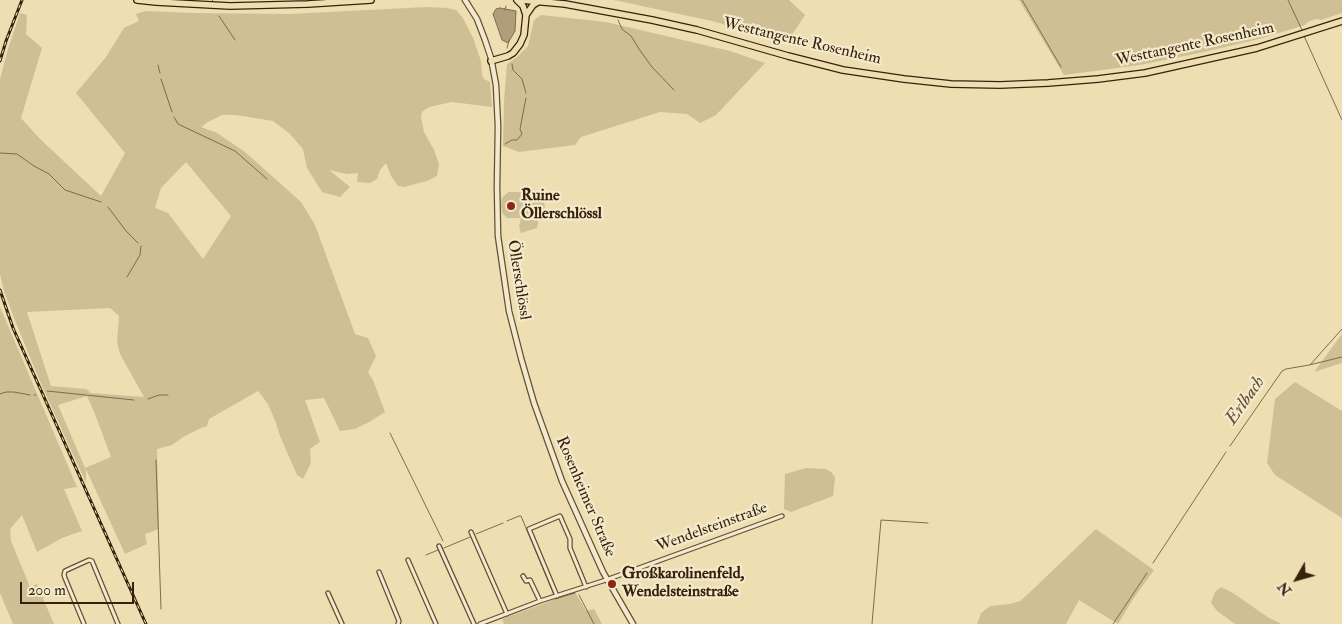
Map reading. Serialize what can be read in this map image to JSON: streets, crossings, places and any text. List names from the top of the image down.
{
  "streets": {
    "highway": ["Westtangente Rosenheim"],
    "street": ["Öllerschlössl", "Rosenheimer Straße", "Wendelsteinstraße"]
  },
  "crossings": [
    ["Öllerschlössl", "Rosenheimer Straße"],
    ["Rosenheimer Straße", "Wendelsteinstraße"]
  ],
  "water": ["Erlbach"],
  "places": ["Ruine Öllerschlössl", "Großkarolinenfeld, Wendelsteinstraße"],
  "scale_bar": "200 m",
  "north": "bottom left"
}
